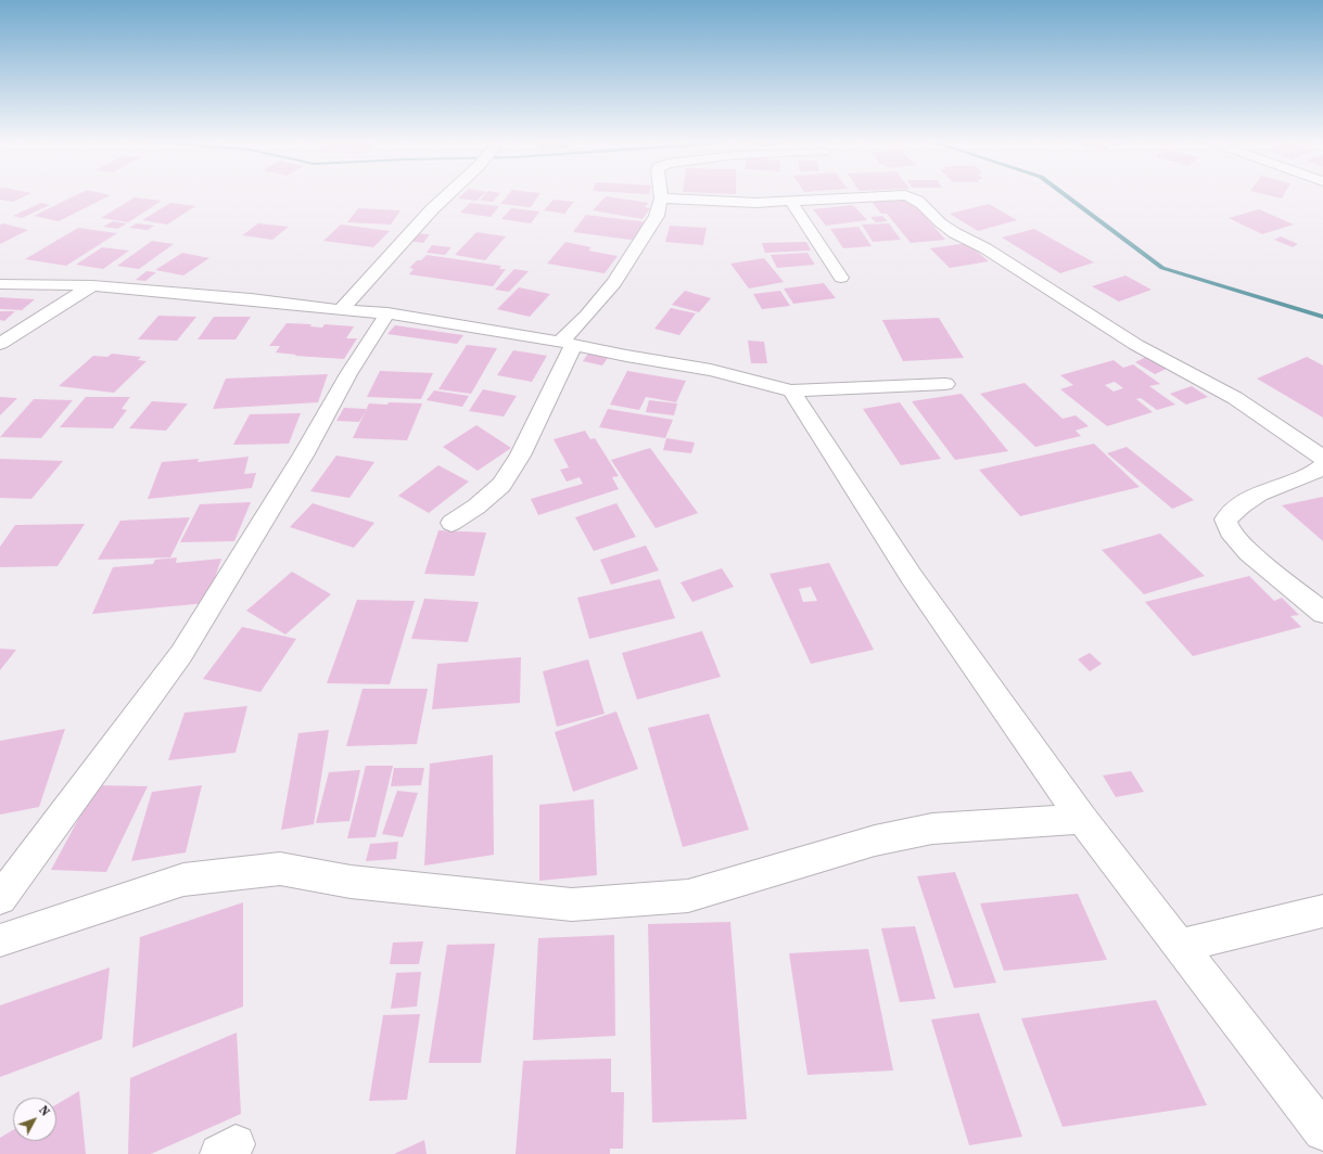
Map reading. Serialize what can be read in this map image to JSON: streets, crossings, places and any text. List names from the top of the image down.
{
  "north": "top right"
}
